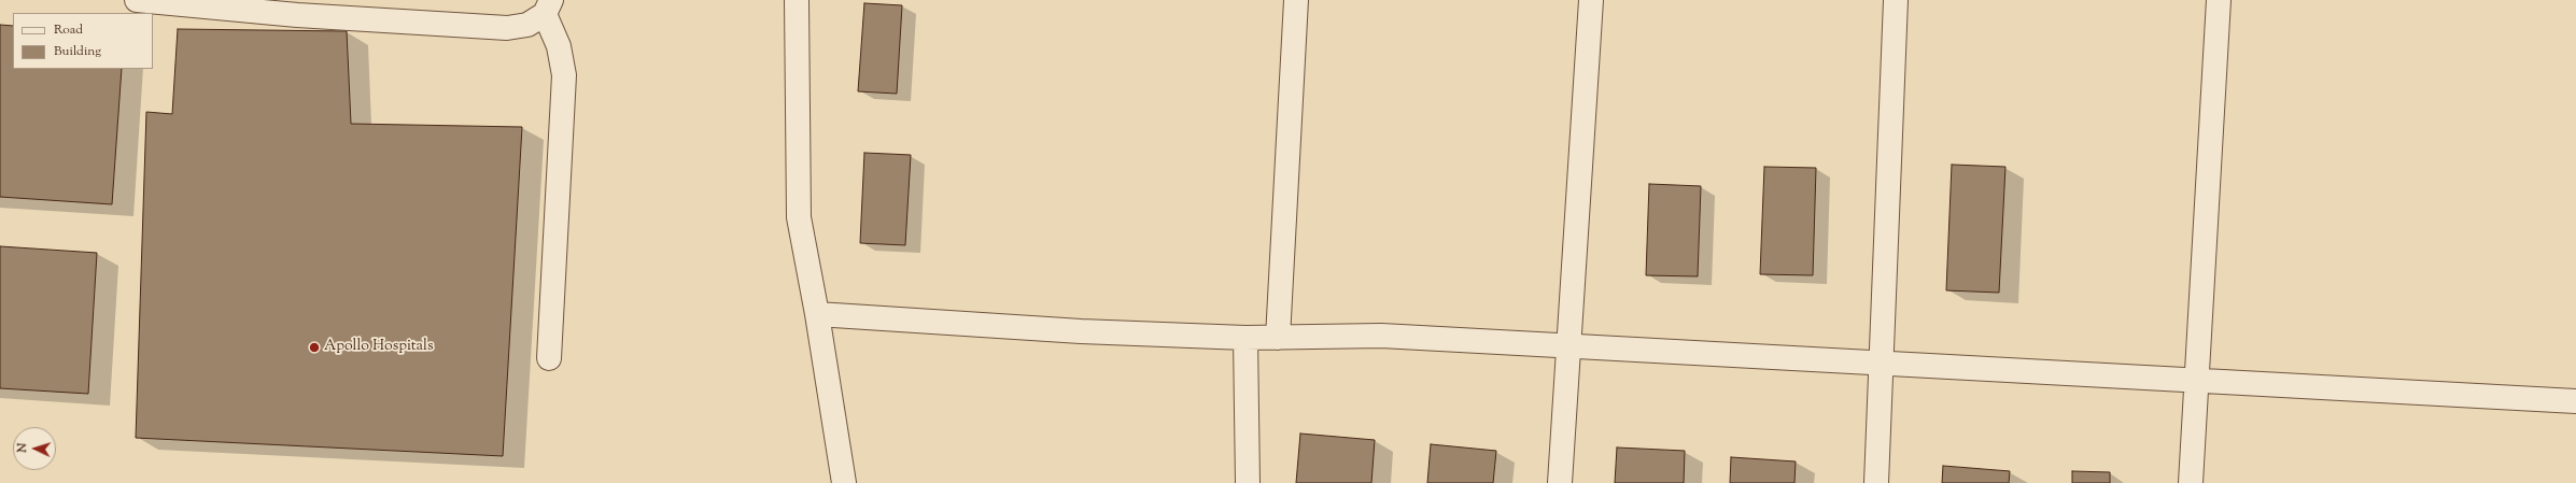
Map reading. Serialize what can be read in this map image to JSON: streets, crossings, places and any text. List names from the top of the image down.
{
  "places": ["Apollo Hospitals"],
  "legend": ["Road", "Building"],
  "north": "left"
}
